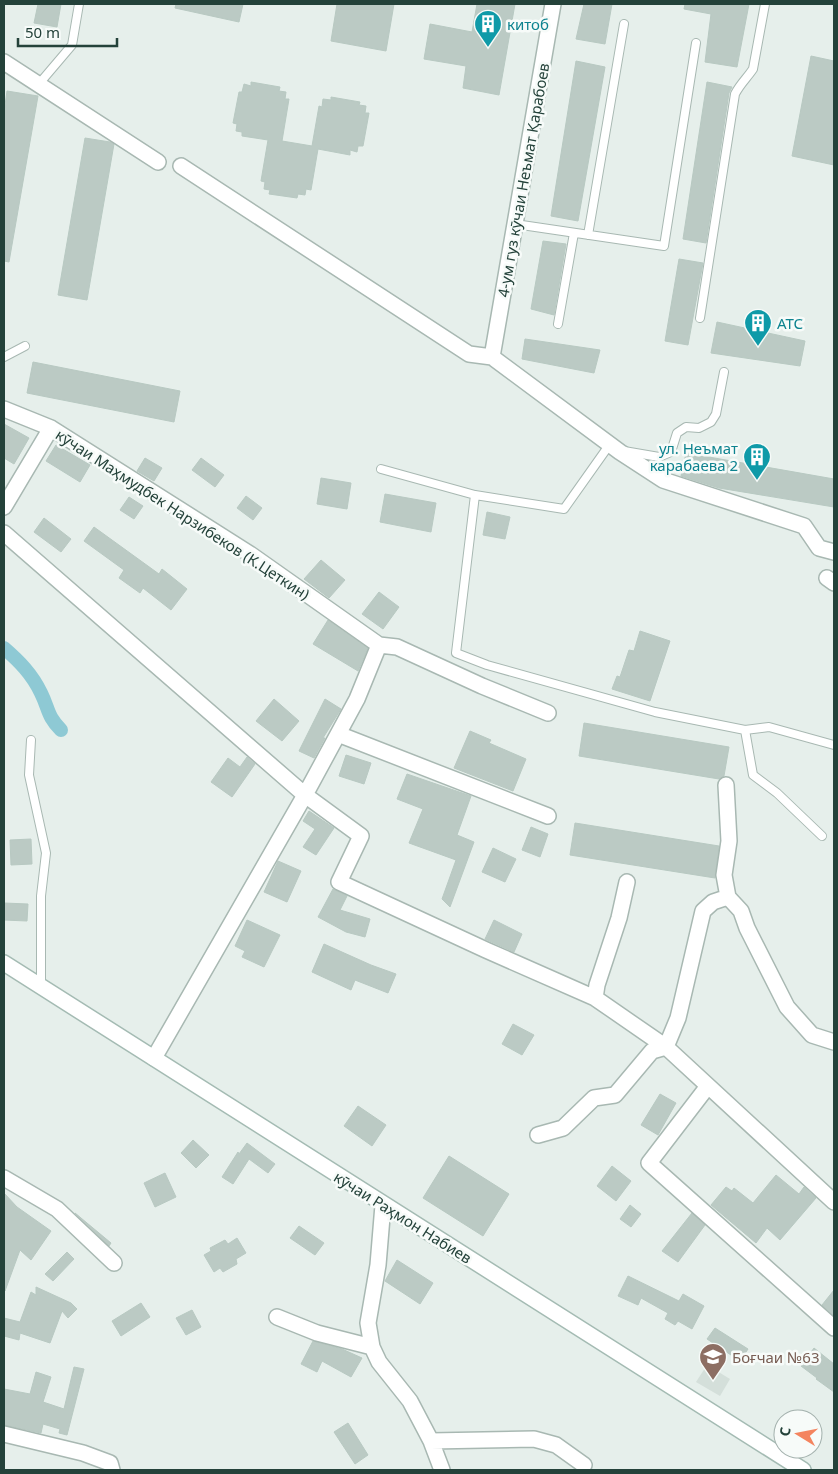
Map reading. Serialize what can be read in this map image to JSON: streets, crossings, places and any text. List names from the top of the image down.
{
  "streets": {
    "street": ["4-ум гуз кӯчаи Неъмат Қарабоев", "кӯчаи Маҳмудбек Нарзибеков (К.Цеткин)", "кӯчаи Раҳмон Набиев"]
  },
  "places": {
    "building": ["китоб", "АТС", "ул. Неъмат карабаева 2"],
    "school or university": ["Боғчаи №63"]
  },
  "scale_bar": "50 m",
  "north": "left"
}
